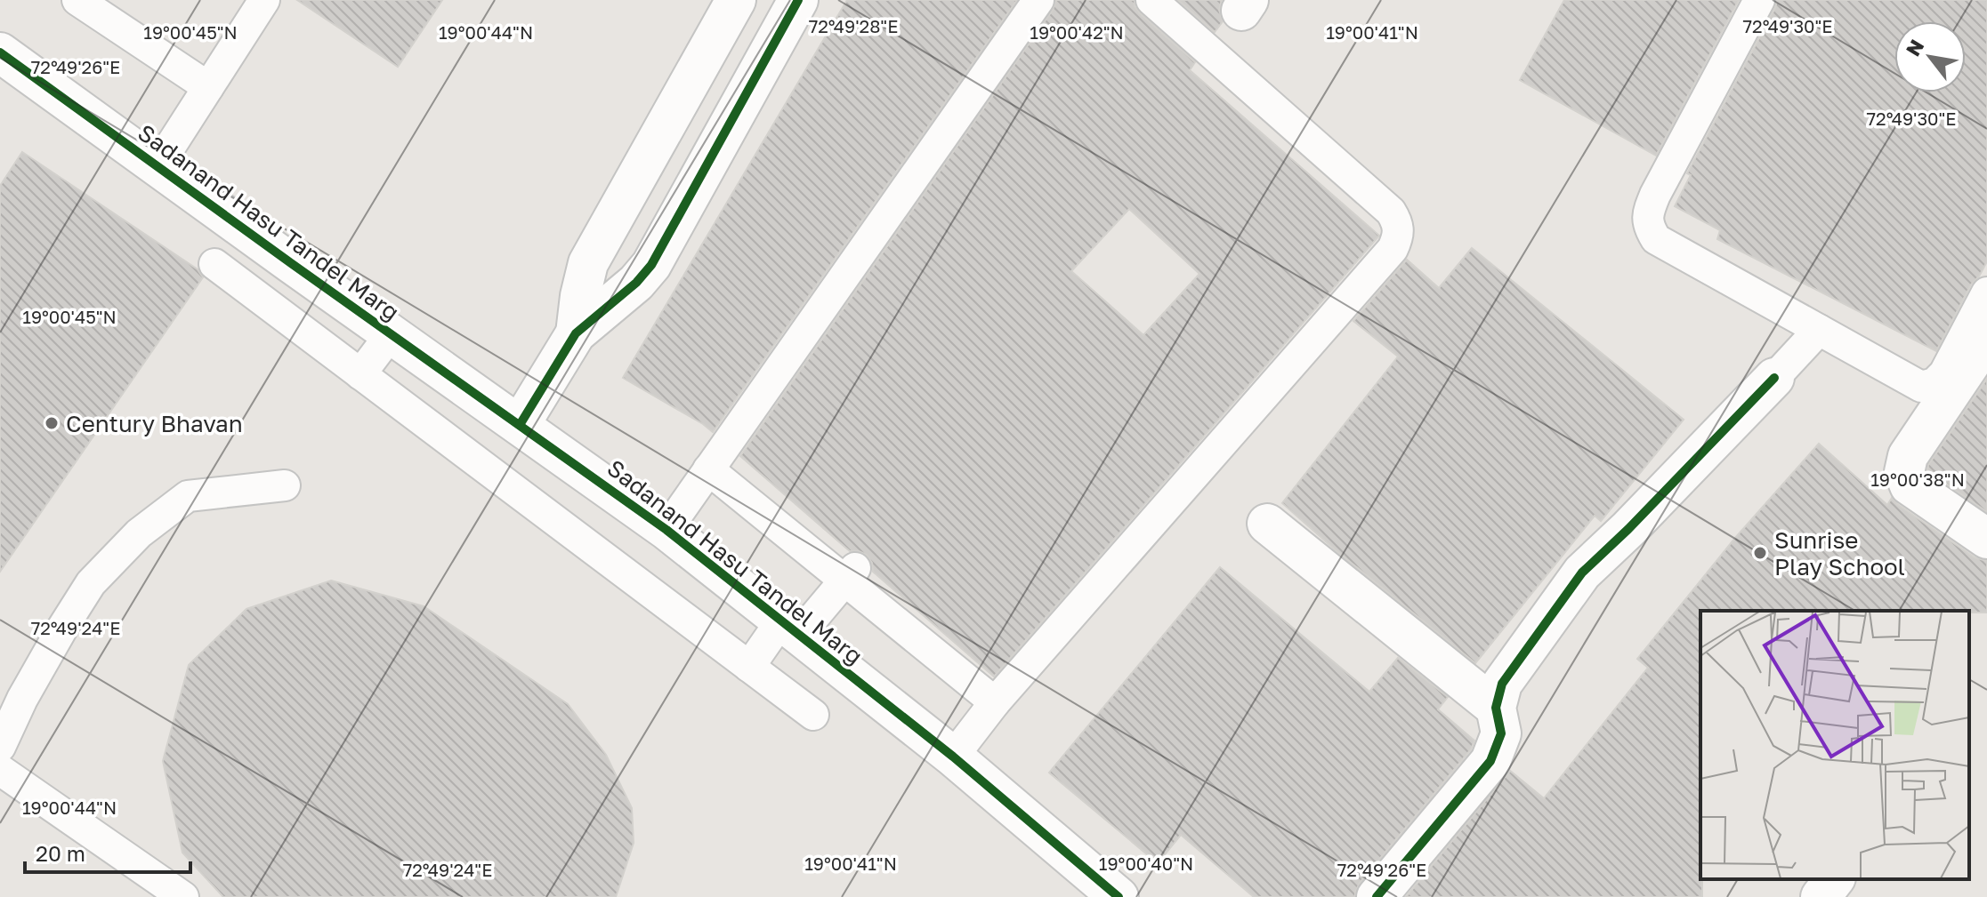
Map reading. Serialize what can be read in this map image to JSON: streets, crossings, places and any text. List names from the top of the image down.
{
  "streets": {
    "street": ["Sadanand Hasu Tandel Marg"]
  },
  "places": ["Century Bhavan", "Sunrise Play School"],
  "scale_bar": "20 m",
  "north": "top left",
  "coordinates": [
    "72°49'30\"E",
    "72°49'28\"E",
    "19°00'45\"N",
    "19°00'41\"N",
    "19°00'44\"N",
    "19°00'42\"N",
    "72°49'26\"E",
    "19°00'38\"N",
    "72°49'24\"E",
    "19°00'40\"N"
  ]
}
